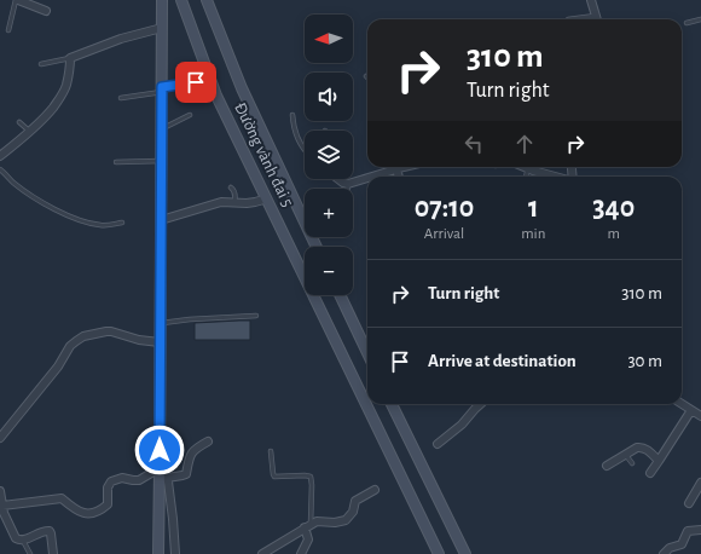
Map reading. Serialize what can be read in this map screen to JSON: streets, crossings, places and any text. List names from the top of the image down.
{
  "streets": {
    "main road": ["Đường vành đai 5"]
  },
  "north": "left",
  "page": {
    "map_buttons": ["+", "−"],
    "turn": ["310 m", "Turn right"],
    "eta": [
      "07:10",
      "Arrival",
      "1",
      "min",
      "340",
      "m"
    ],
    "list": [
      {
        "name": "Turn right",
        "value": "310 m"
      },
      {
        "name": "Arrive at destination",
        "value": "30 m"
      }
    ]
  }
}
